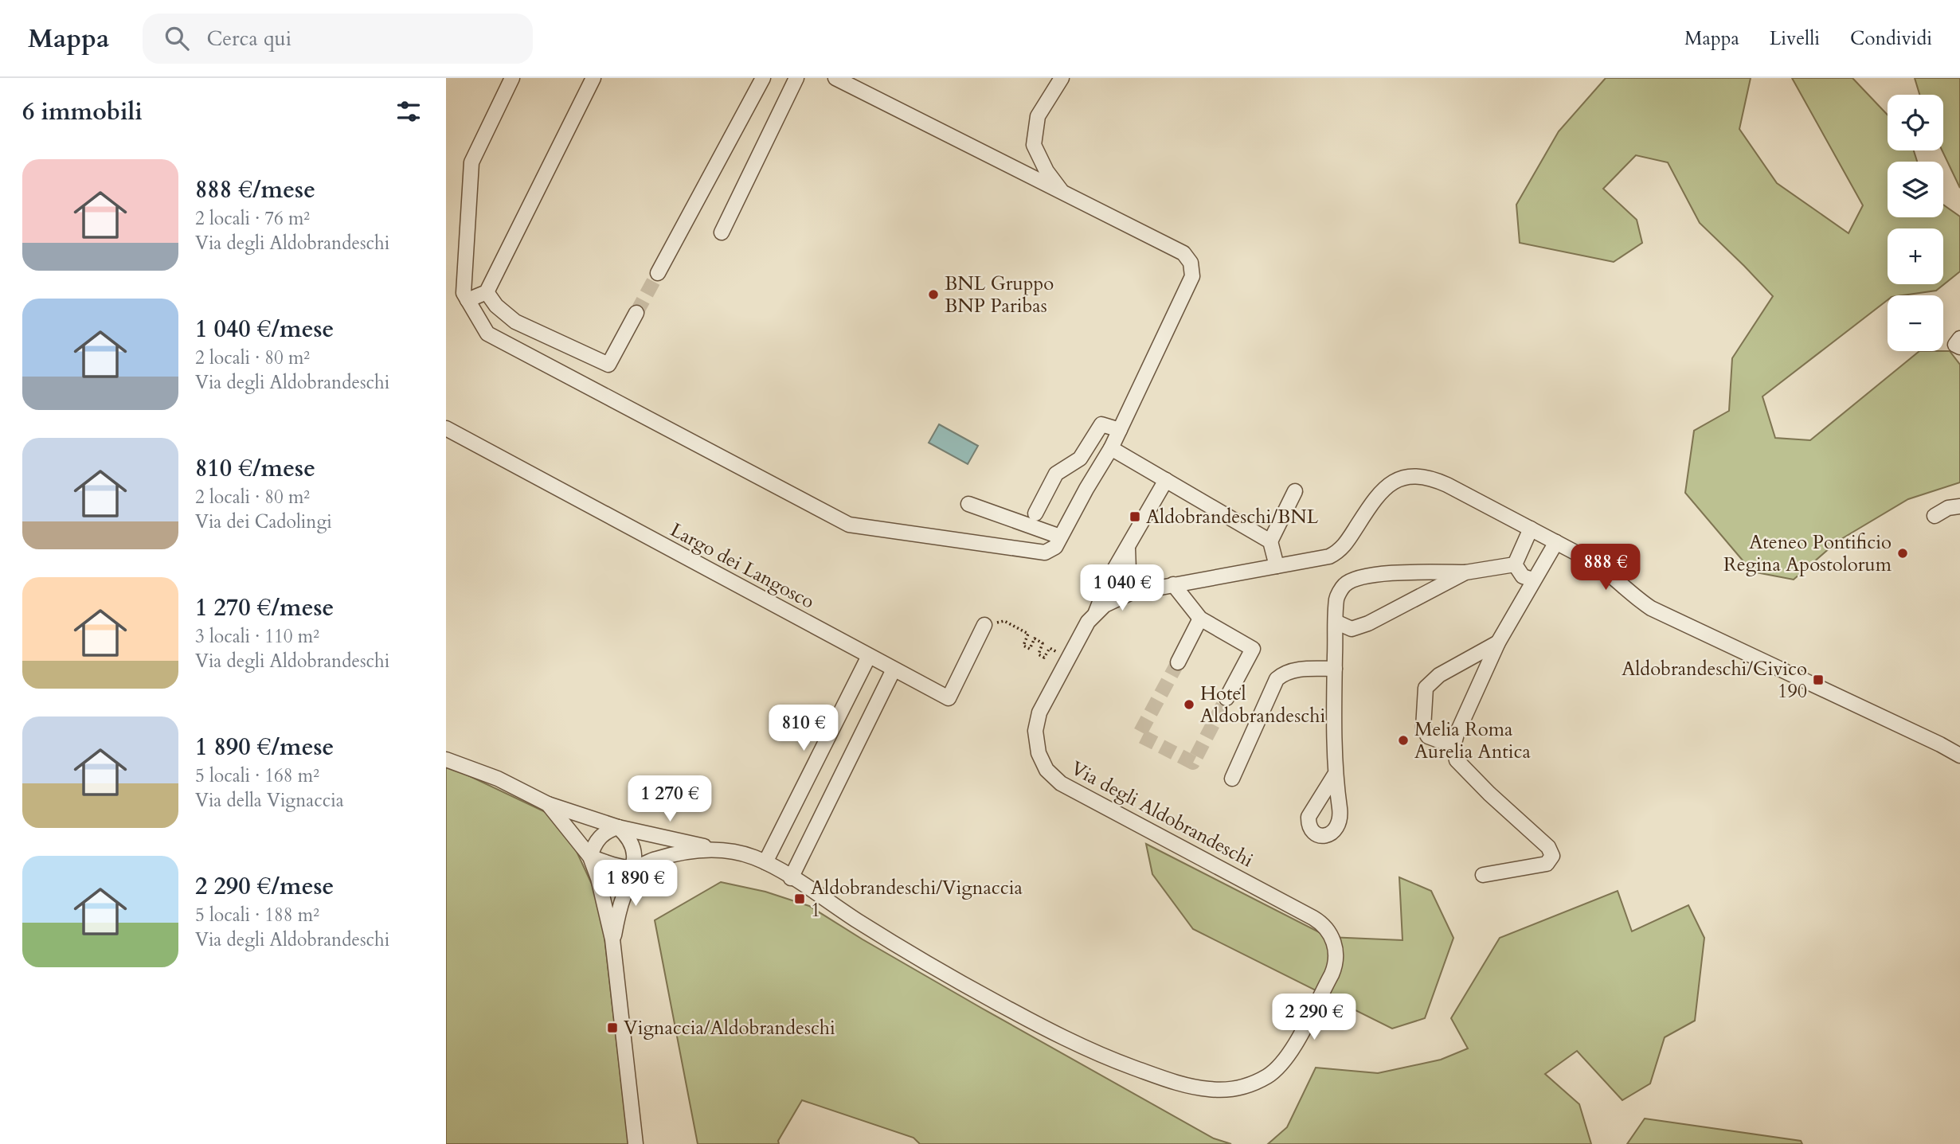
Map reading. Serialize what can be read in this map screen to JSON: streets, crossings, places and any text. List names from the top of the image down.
{
  "streets": {
    "street": ["Largo dei Langosco", "Via degli Aldobrandeschi"]
  },
  "places": {
    "other": [
      "BNL Gruppo BNP Paribas",
      "Ateneo Pontificio Regina Apostolorum",
      "Hotel Aldobrandeschi",
      "Melia Roma Aurelia Antica"
    ],
    "transit": [
      "Aldobrandeschi/BNL",
      "Aldobrandeschi/Civico 190",
      "Aldobrandeschi/Vignaccia 1",
      "Vignaccia/Aldobrandeschi"
    ]
  },
  "page": {
    "header": "Mappa",
    "search": "Cerca qui",
    "nav": ["Mappa", "Livelli", "Condividi"],
    "heading": "6 immobili",
    "map_buttons": ["+", "−"],
    "list": [
      {
        "name": "888 €/mese",
        "note": "2 locali · 76 m² · Via degli Aldobrandeschi"
      },
      {
        "name": "1 040 €/mese",
        "note": "2 locali · 80 m² · Via degli Aldobrandeschi"
      },
      {
        "name": "810 €/mese",
        "note": "2 locali · 80 m² · Via dei Cadolingi"
      },
      {
        "name": "1 270 €/mese",
        "note": "3 locali · 110 m² · Via degli Aldobrandeschi"
      },
      {
        "name": "1 890 €/mese",
        "note": "5 locali · 168 m² · Via della Vignaccia"
      },
      {
        "name": "2 290 €/mese",
        "note": "5 locali · 188 m² · Via degli Aldobrandeschi"
      }
    ],
    "price": [
      "888 €",
      "1 040 €",
      "810 €",
      "1 270 €",
      "1 890 €",
      "2 290 €"
    ]
  }
}
